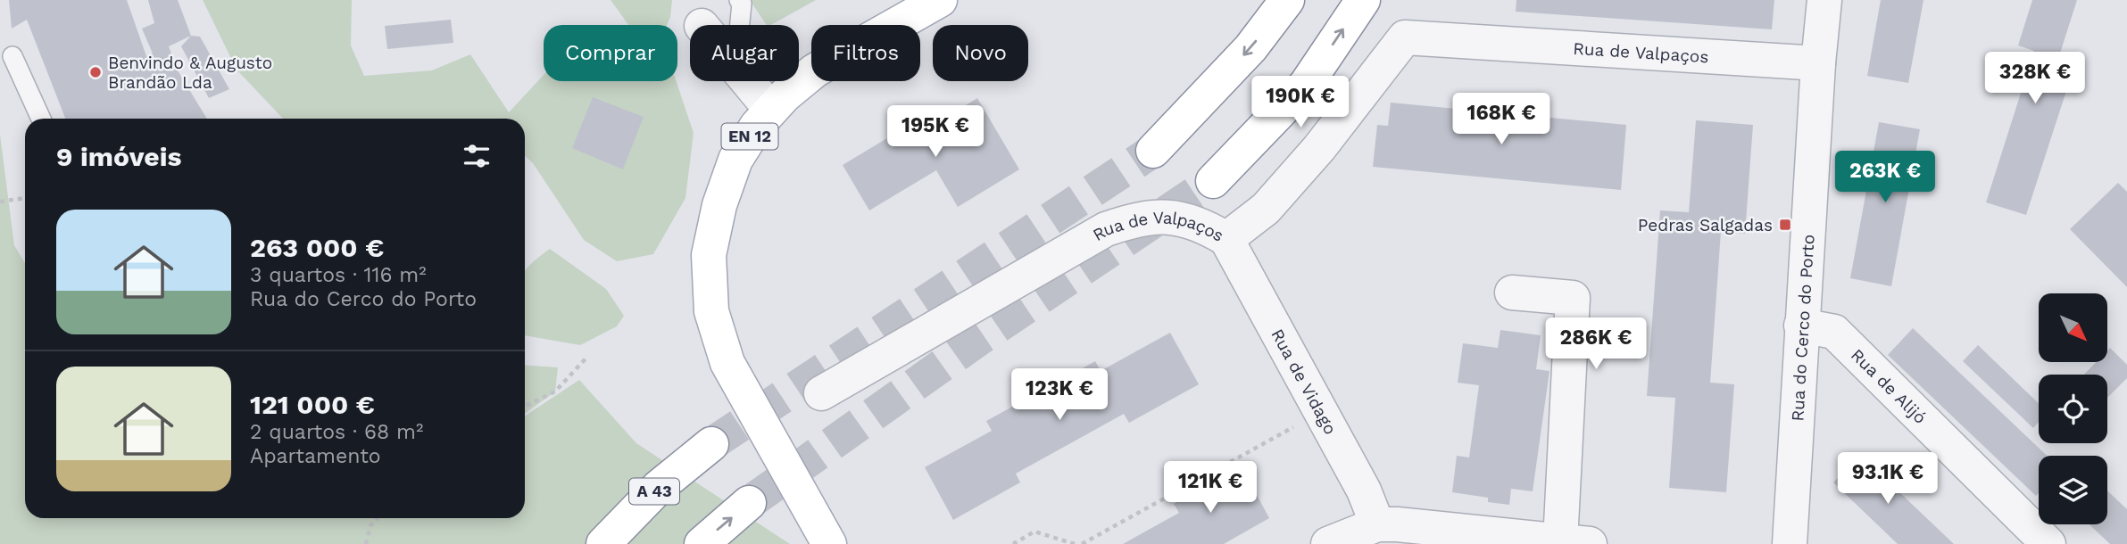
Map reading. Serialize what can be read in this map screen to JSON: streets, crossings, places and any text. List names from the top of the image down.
{
  "streets": {
    "main road": ["EN 12", "A 43"],
    "street": [
      "Rua de Valpaços",
      "Rua do Cerco do Porto",
      "Rua de Vidago",
      "Rua de Alijó"
    ]
  },
  "crossings": [
    ["Rua de Valpaços", "Rua do Cerco do Porto"],
    ["Rua de Valpaços", "Rua de Vidago"],
    ["Rua do Cerco do Porto", "Rua de Alijó"]
  ],
  "places": {
    "other": ["Benvindo & Augusto Brandão Lda"],
    "transit": ["Pedras Salgadas"]
  },
  "north": "bottom right",
  "page": {
    "chip": [
      "Comprar",
      "Alugar",
      "Filtros",
      "Novo"
    ],
    "price": [
      "328K €",
      "190K €",
      "168K €",
      "195K €",
      "263K €",
      "286K €",
      "123K €",
      "93.1K €",
      "121K €"
    ],
    "heading": "9 imóveis",
    "list": [
      {
        "name": "263 000 €",
        "note": "3 quartos · 116 m² · Rua do Cerco do Porto"
      },
      {
        "name": "121 000 €",
        "note": "2 quartos · 68 m² · Apartamento"
      }
    ]
  }
}
